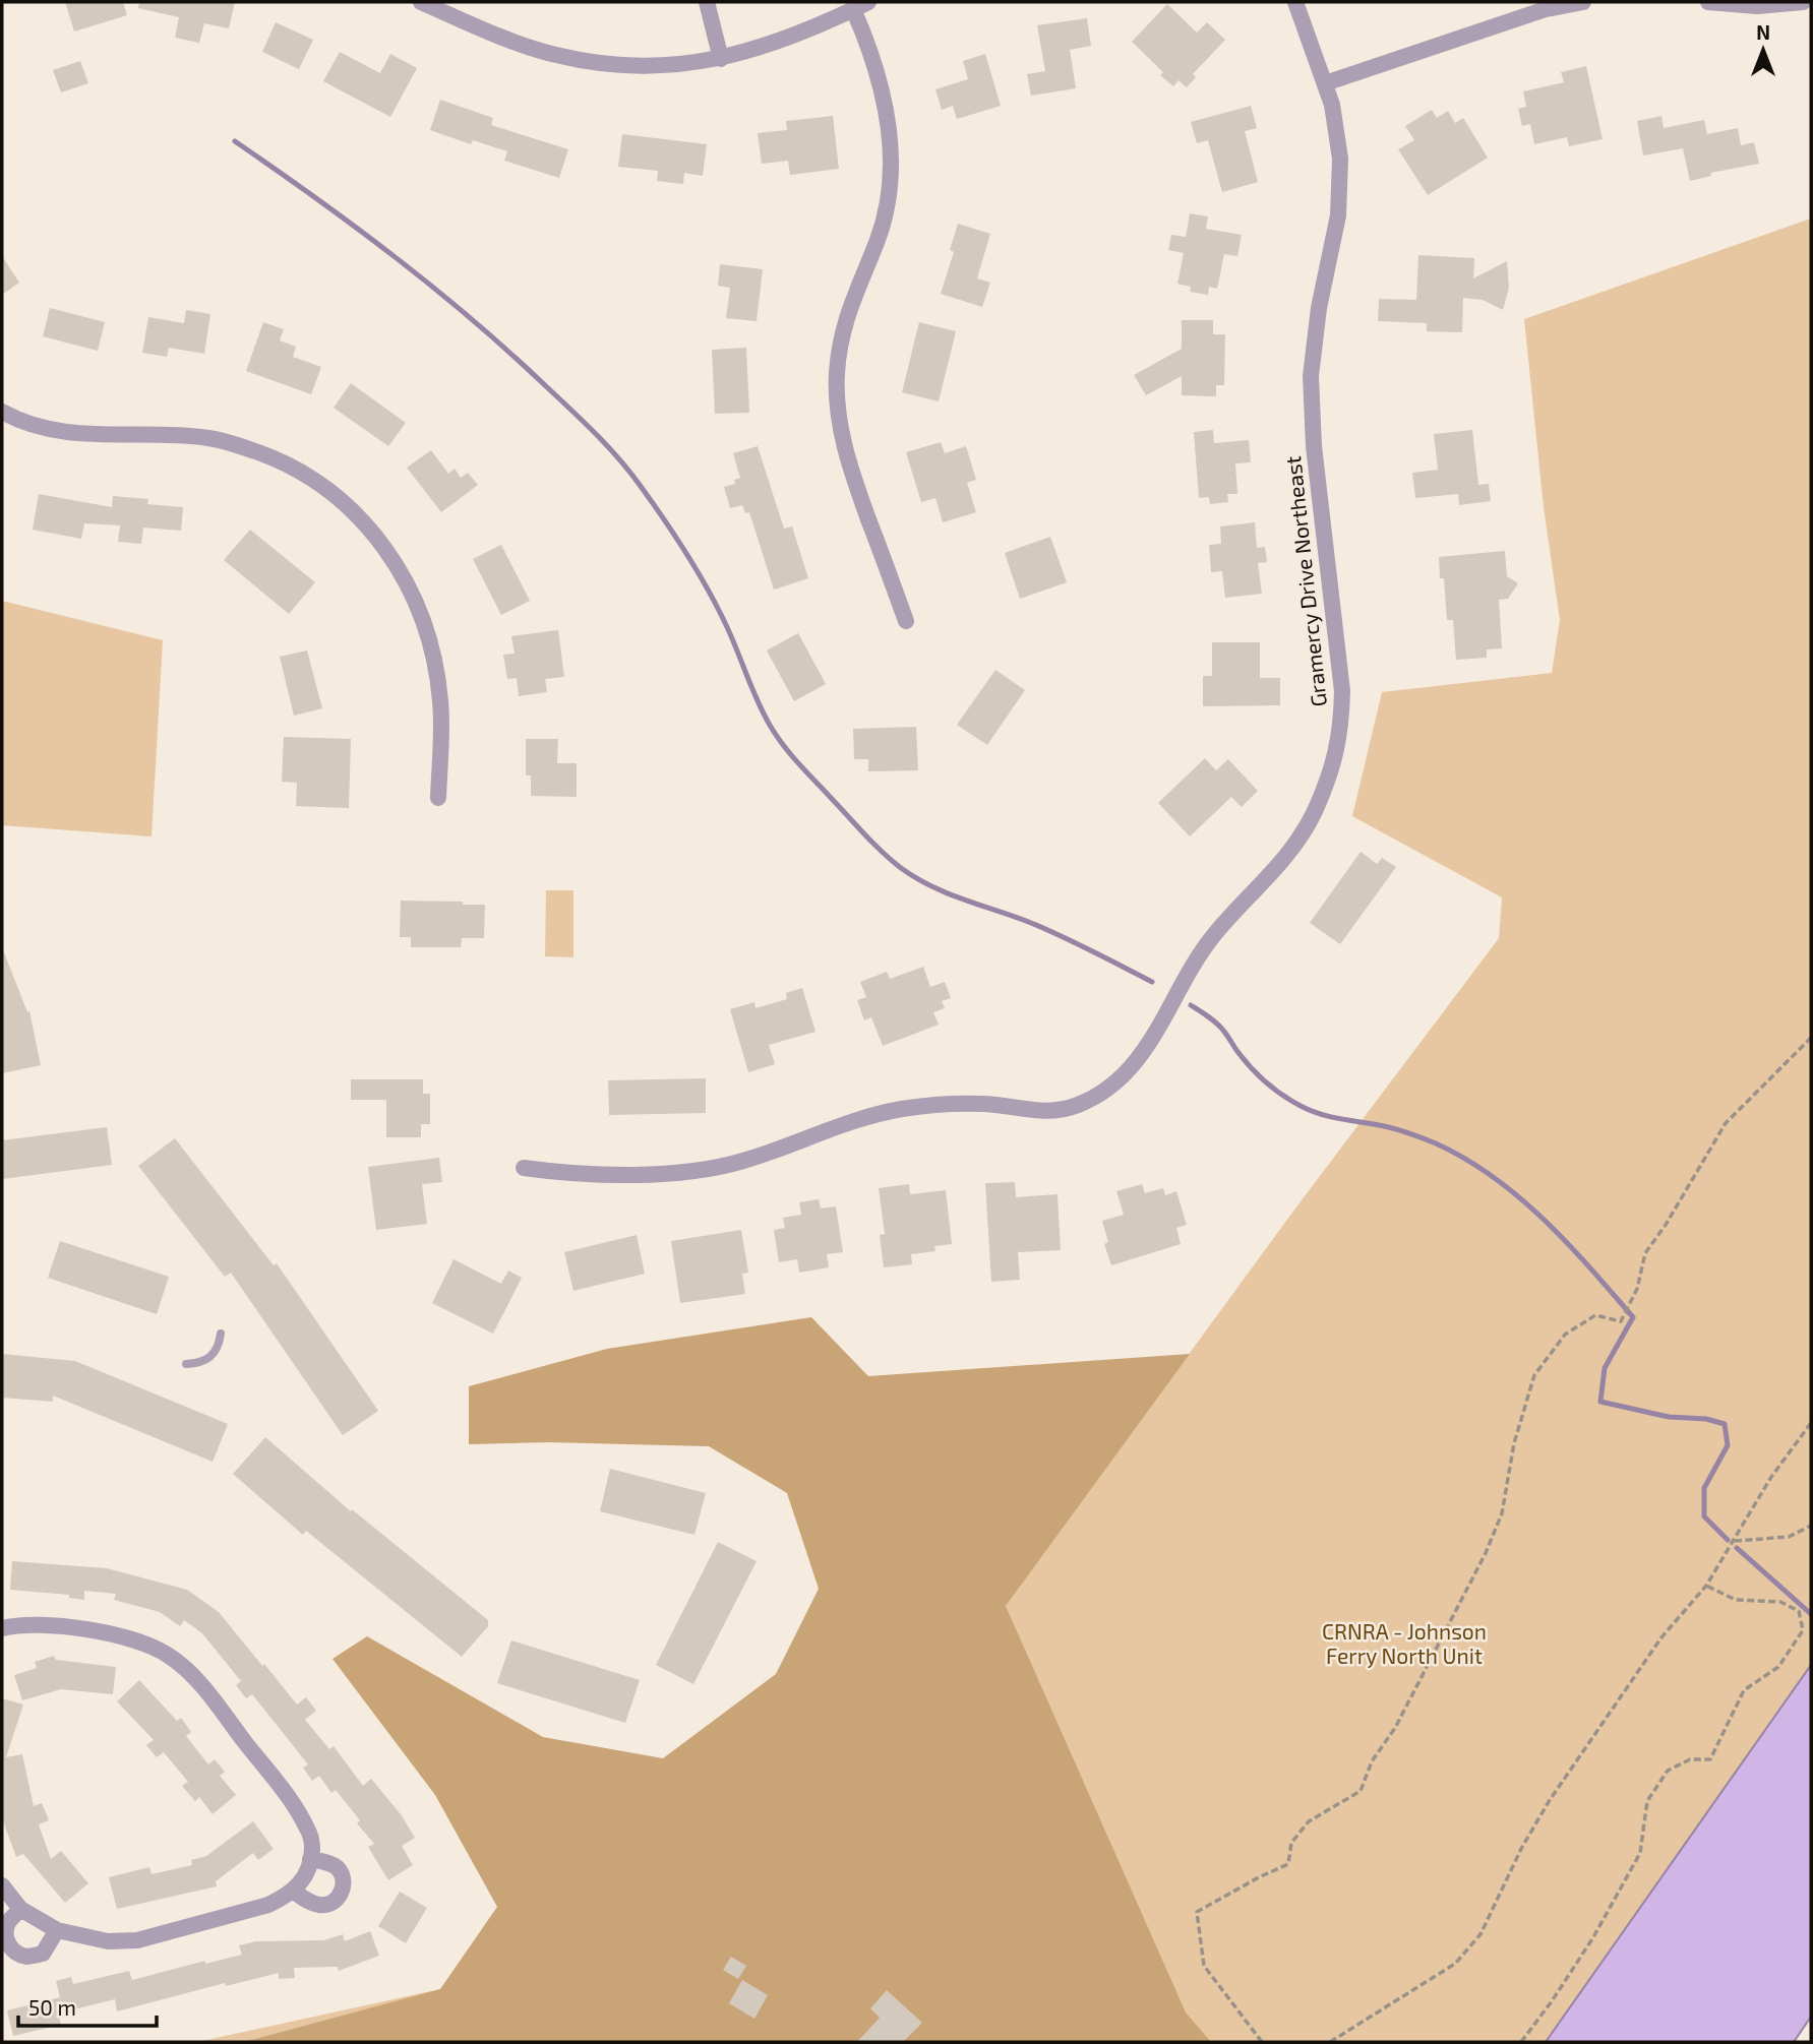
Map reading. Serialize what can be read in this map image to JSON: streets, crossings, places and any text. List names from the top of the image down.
{
  "streets": {
    "street": ["Gramercy Drive Northeast"]
  },
  "parks": ["CRNRA - Johnson Ferry North Unit"],
  "scale_bar": "50 m",
  "north": "top"
}
